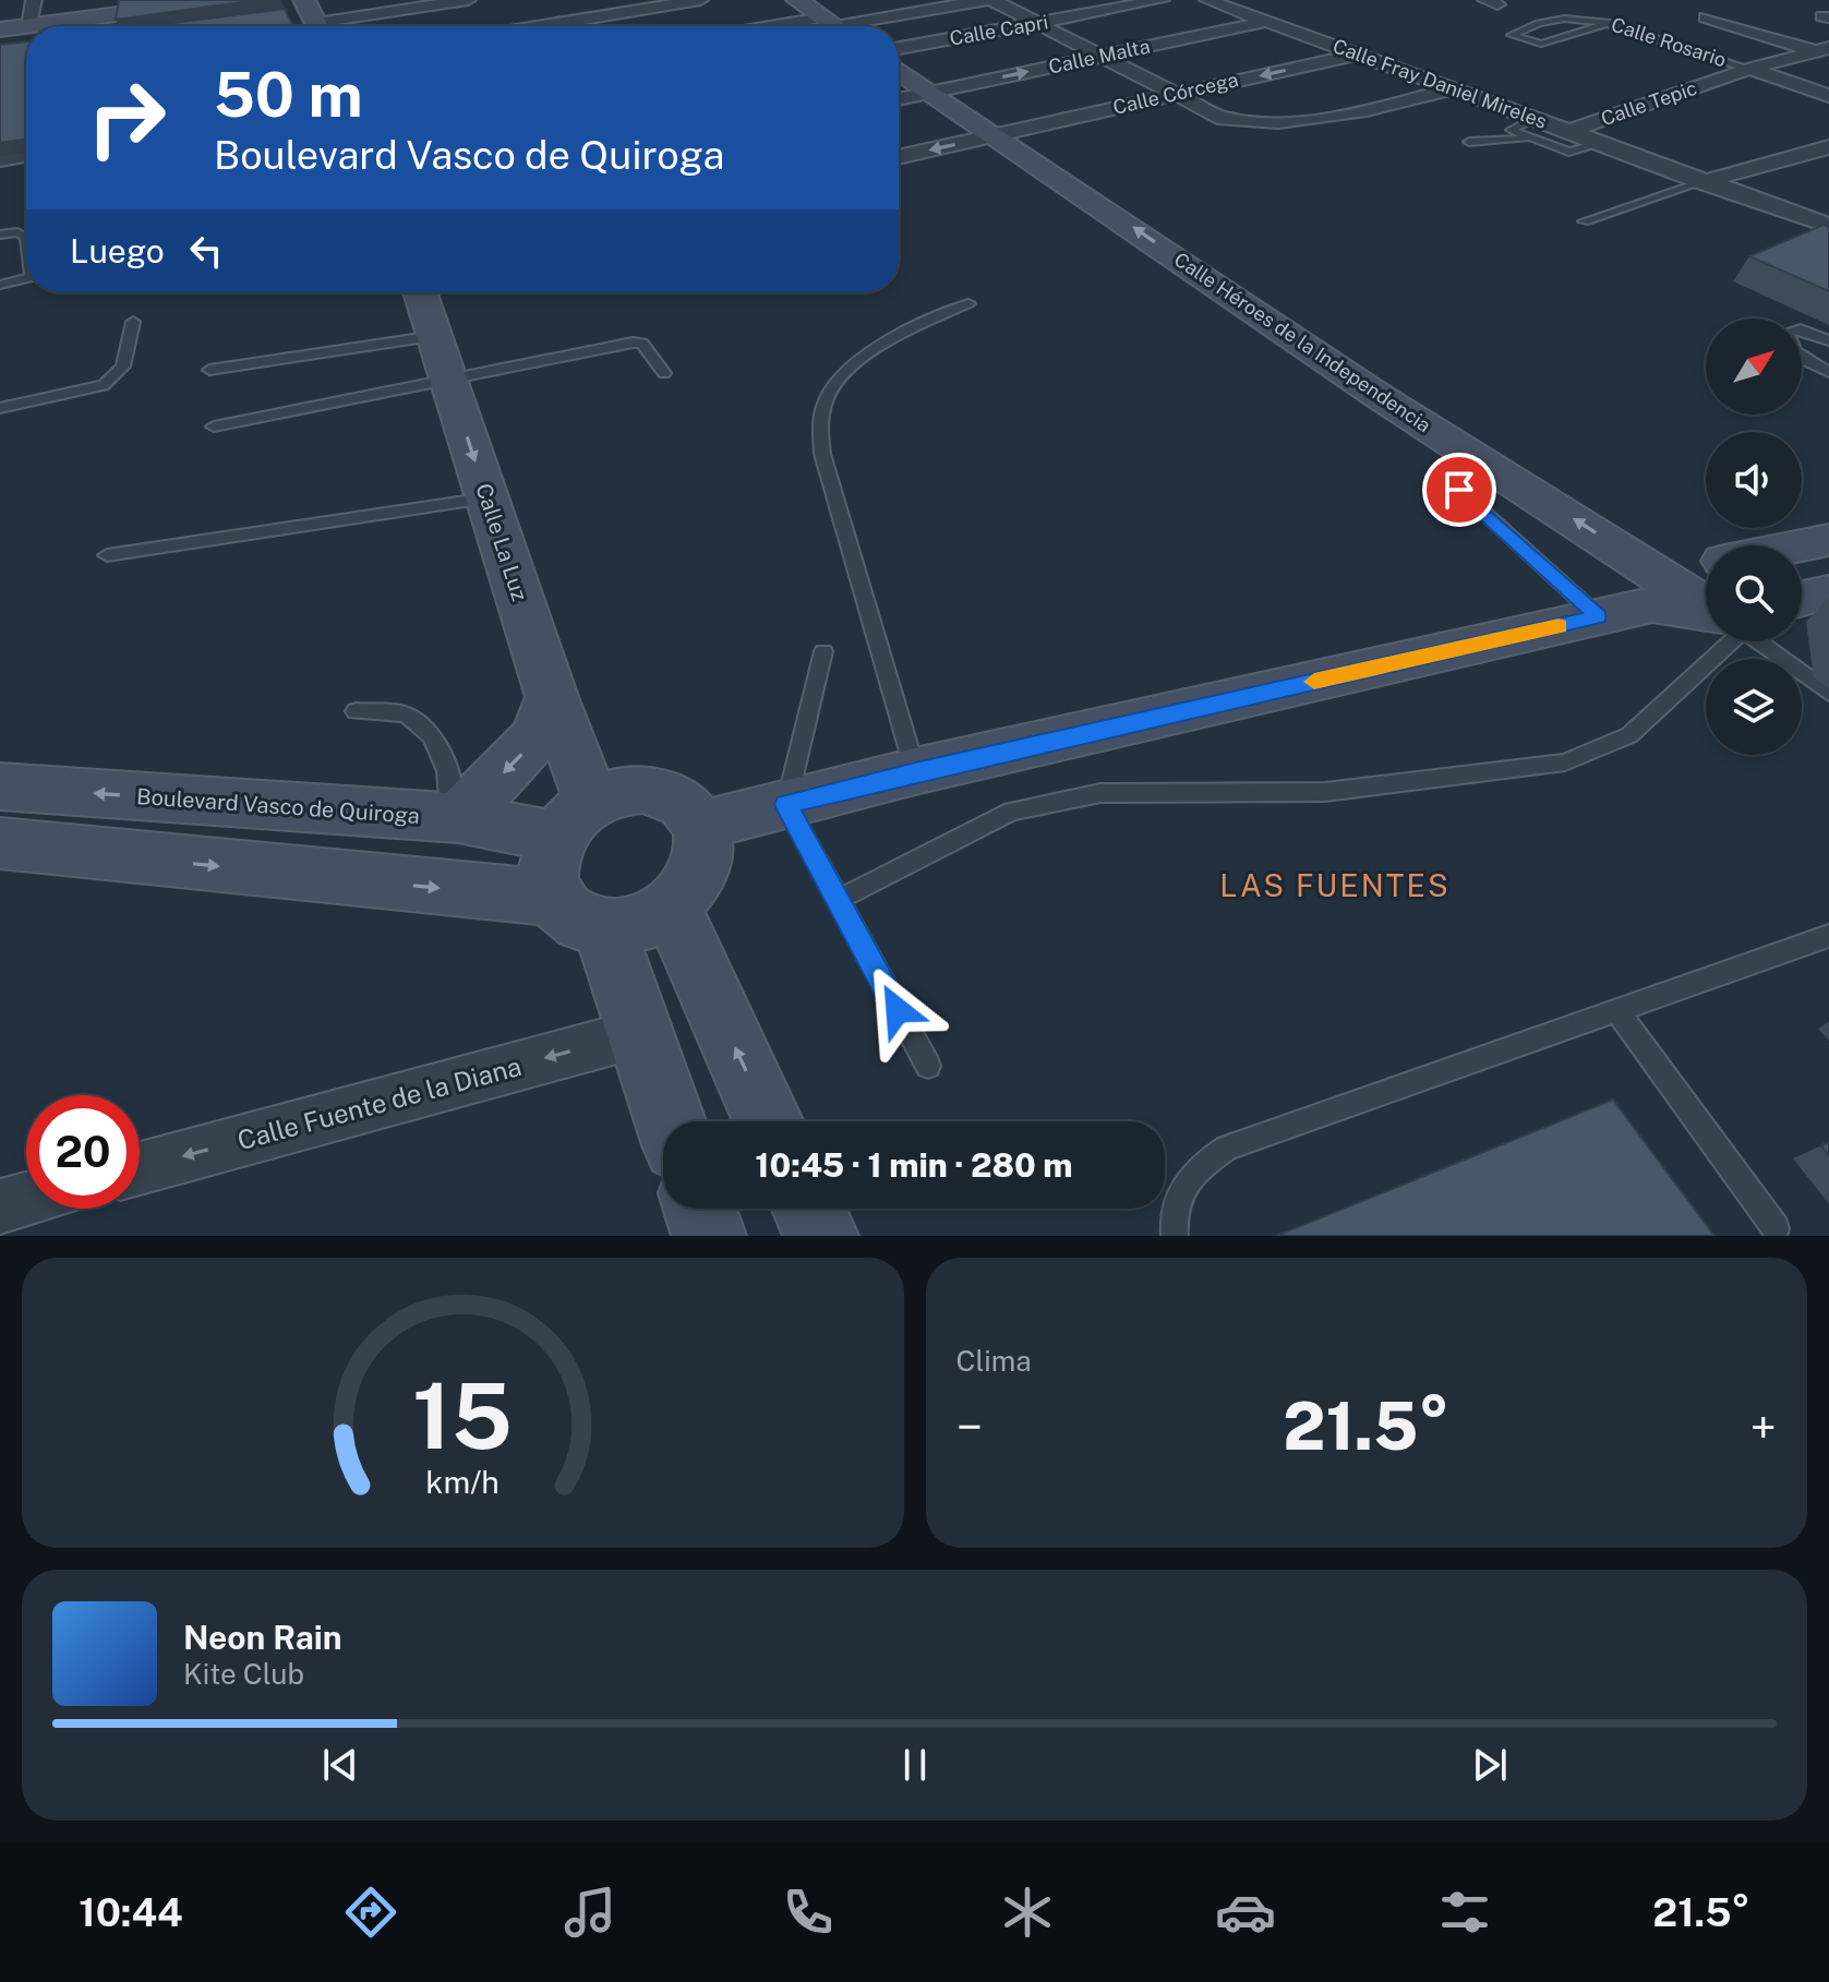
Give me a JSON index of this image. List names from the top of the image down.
{
  "streets": {
    "street": [
      "Calle Capri",
      "Calle Rosario",
      "Calle Malta",
      "Calle Fray Daniel Mireles",
      "Calle Córcega",
      "Calle Tepic",
      "Calle Héroes de la Independencia",
      "Calle La Luz",
      "Boulevard Vasco de Quiroga",
      "Calle Fuente de la Diana"
    ]
  },
  "crossings": [
    ["Calle Rosario", "Calle Tepic"],
    ["Calle Malta", "Calle Fray Daniel Mireles"],
    ["Calle Malta", "Calle Héroes de la Independencia"],
    ["Calle Fray Daniel Mireles", "Calle Córcega"],
    ["Calle Fray Daniel Mireles", "Calle Tepic"],
    ["Calle Córcega", "Calle Héroes de la Independencia"],
    ["Calle La Luz", "Boulevard Vasco de Quiroga"]
  ],
  "one_way": ["Calle Héroes de la Independencia"],
  "districts": ["LAS FUENTES"],
  "north": "top right",
  "page": {
    "turn": ["50 m", "Boulevard Vasco de Quiroga"],
    "then": "Luego",
    "limit": "20",
    "trip": "10:45 · 1 min · 280 m",
    "tile": "Clima",
    "heat": ["−", "21.5°", "+"],
    "song": ["Neon Rain", "Kite Club"],
    "tabs": ["10:44", "21.5°"],
    "gauge": ["15", "km/h"]
  }
}
